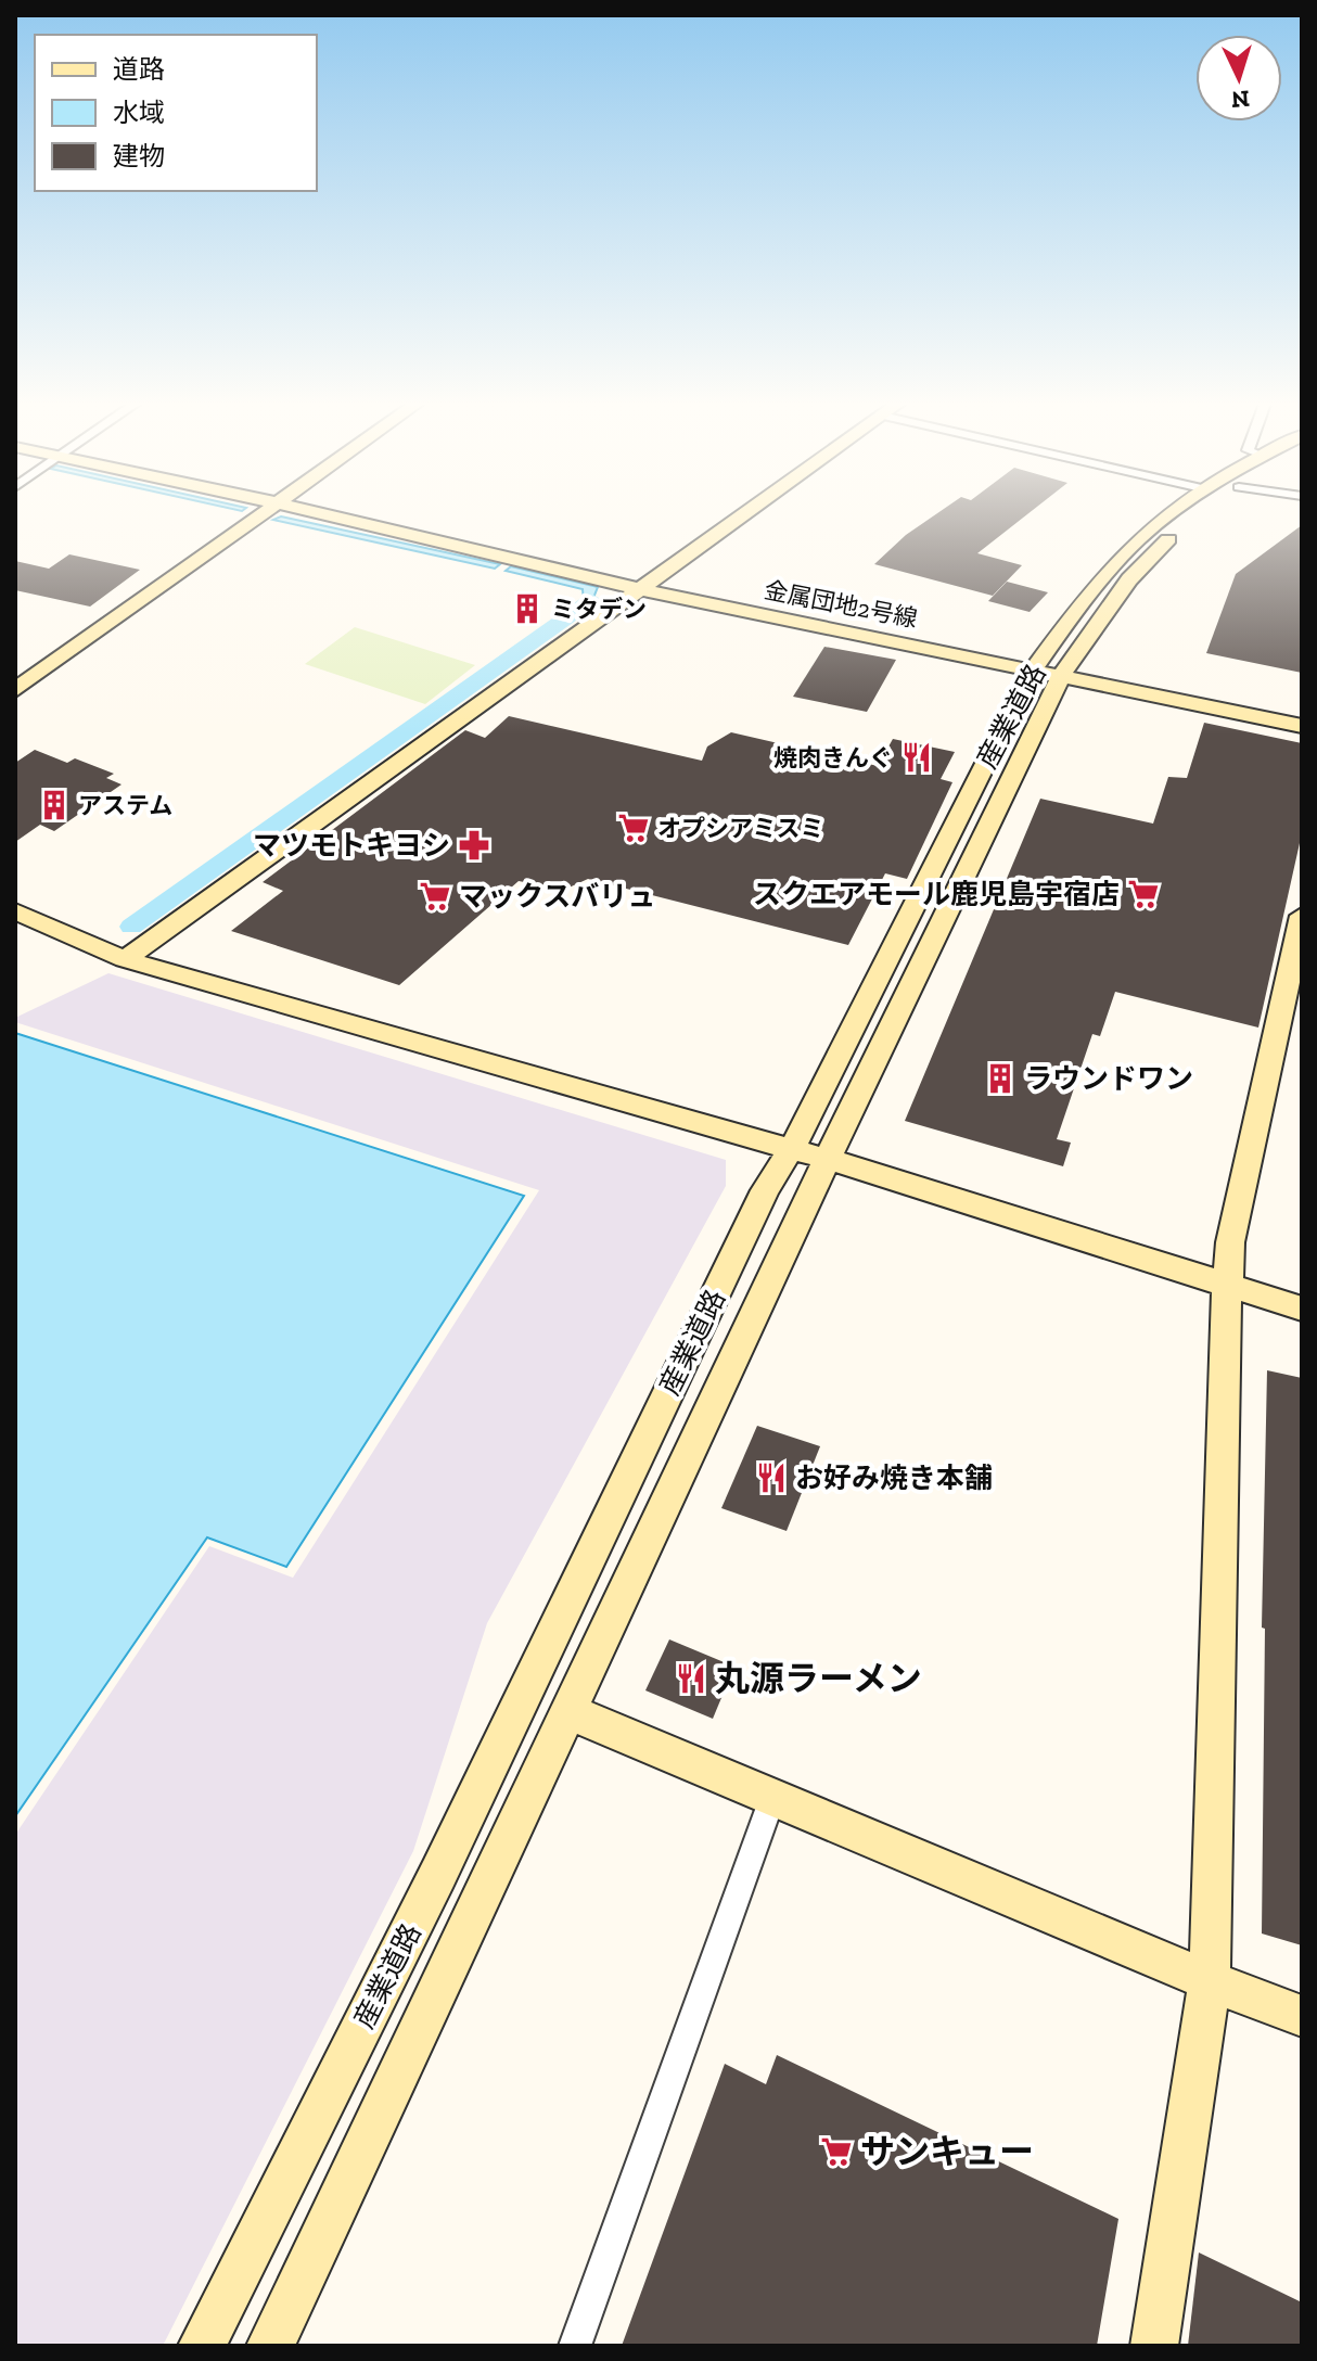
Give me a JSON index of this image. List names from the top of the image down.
{
  "streets": {
    "street": ["金属団地2号線", "産業道路"]
  },
  "crossings": [
    ["金属団地2号線", "産業道路"]
  ],
  "places": {
    "building": ["ミタデン", "アステム", "ラウンドワン"],
    "restaurant": ["焼肉きんぐ", "お好み焼き本舗", "丸源ラーメン"],
    "supermarket": [
      "オプシアミスミ",
      "スクエアモール鹿児島宇宿店",
      "マックスバリュ",
      "サンキュー"
    ],
    "pharmacy": ["マツモトキヨシ"]
  },
  "legend": ["道路", "水域", "建物"],
  "north": "bottom"
}
